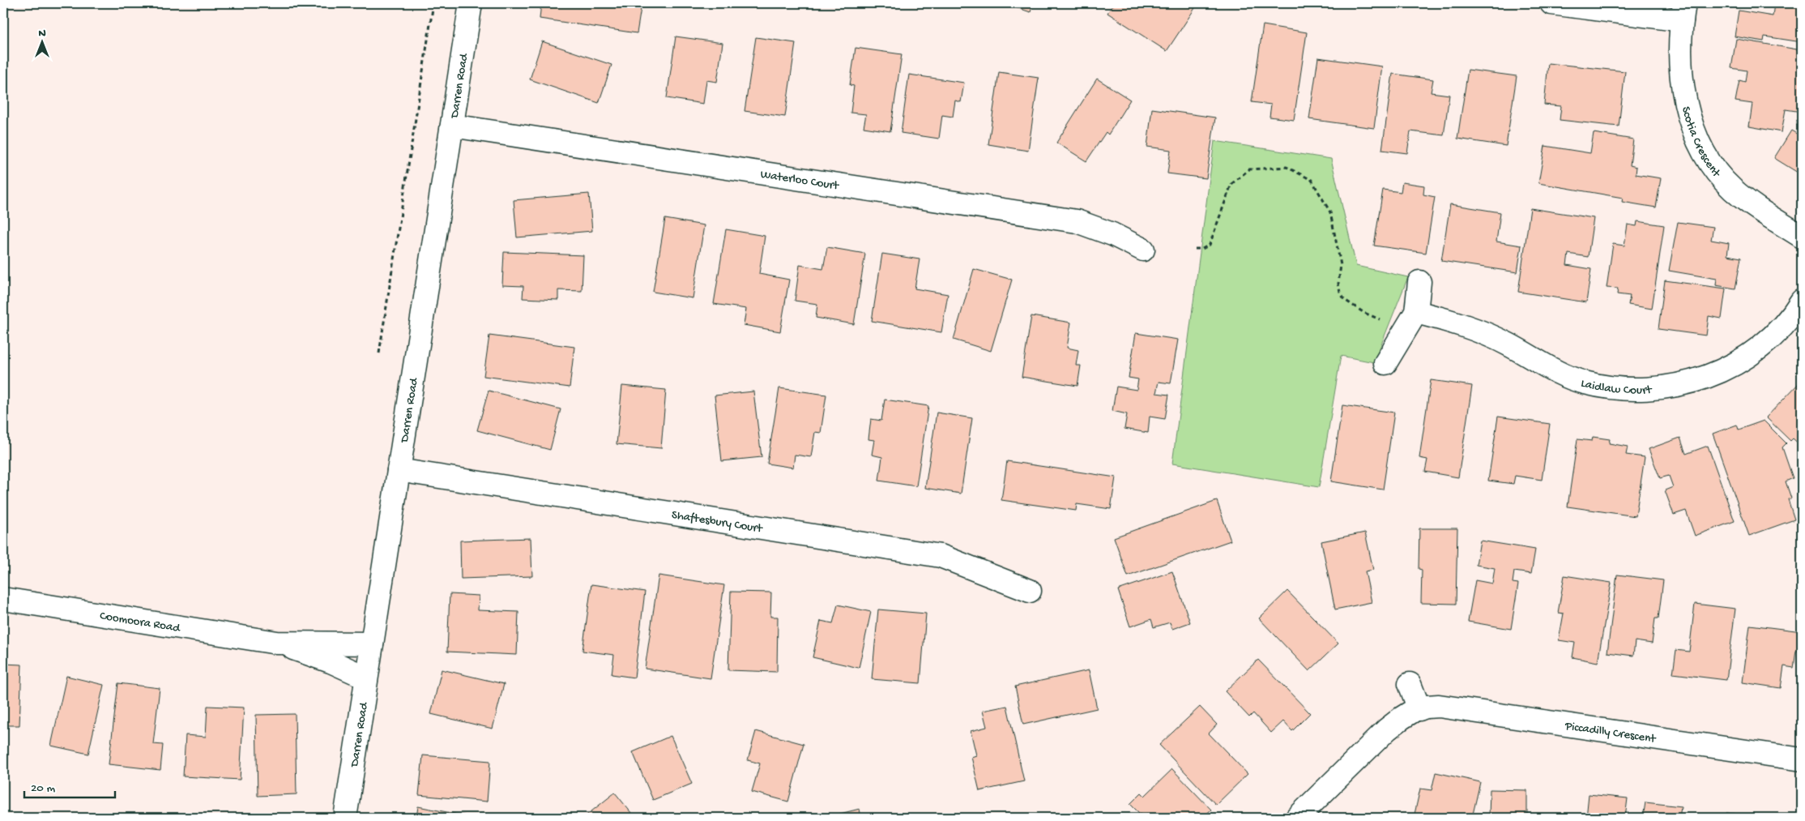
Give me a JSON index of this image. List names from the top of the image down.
{
  "streets": {
    "street": [
      "Darren Road",
      "Scotia Crescent",
      "Waterloo Court",
      "Laidlaw Court",
      "Shaftesbury Court",
      "Coomoora Road",
      "Piccadilly Crescent"
    ]
  },
  "crossings": [
    ["Darren Road", "Waterloo Court"],
    ["Darren Road", "Shaftesbury Court"],
    ["Darren Road", "Coomoora Road"]
  ],
  "scale_bar": "20 m",
  "north": "top"
}
